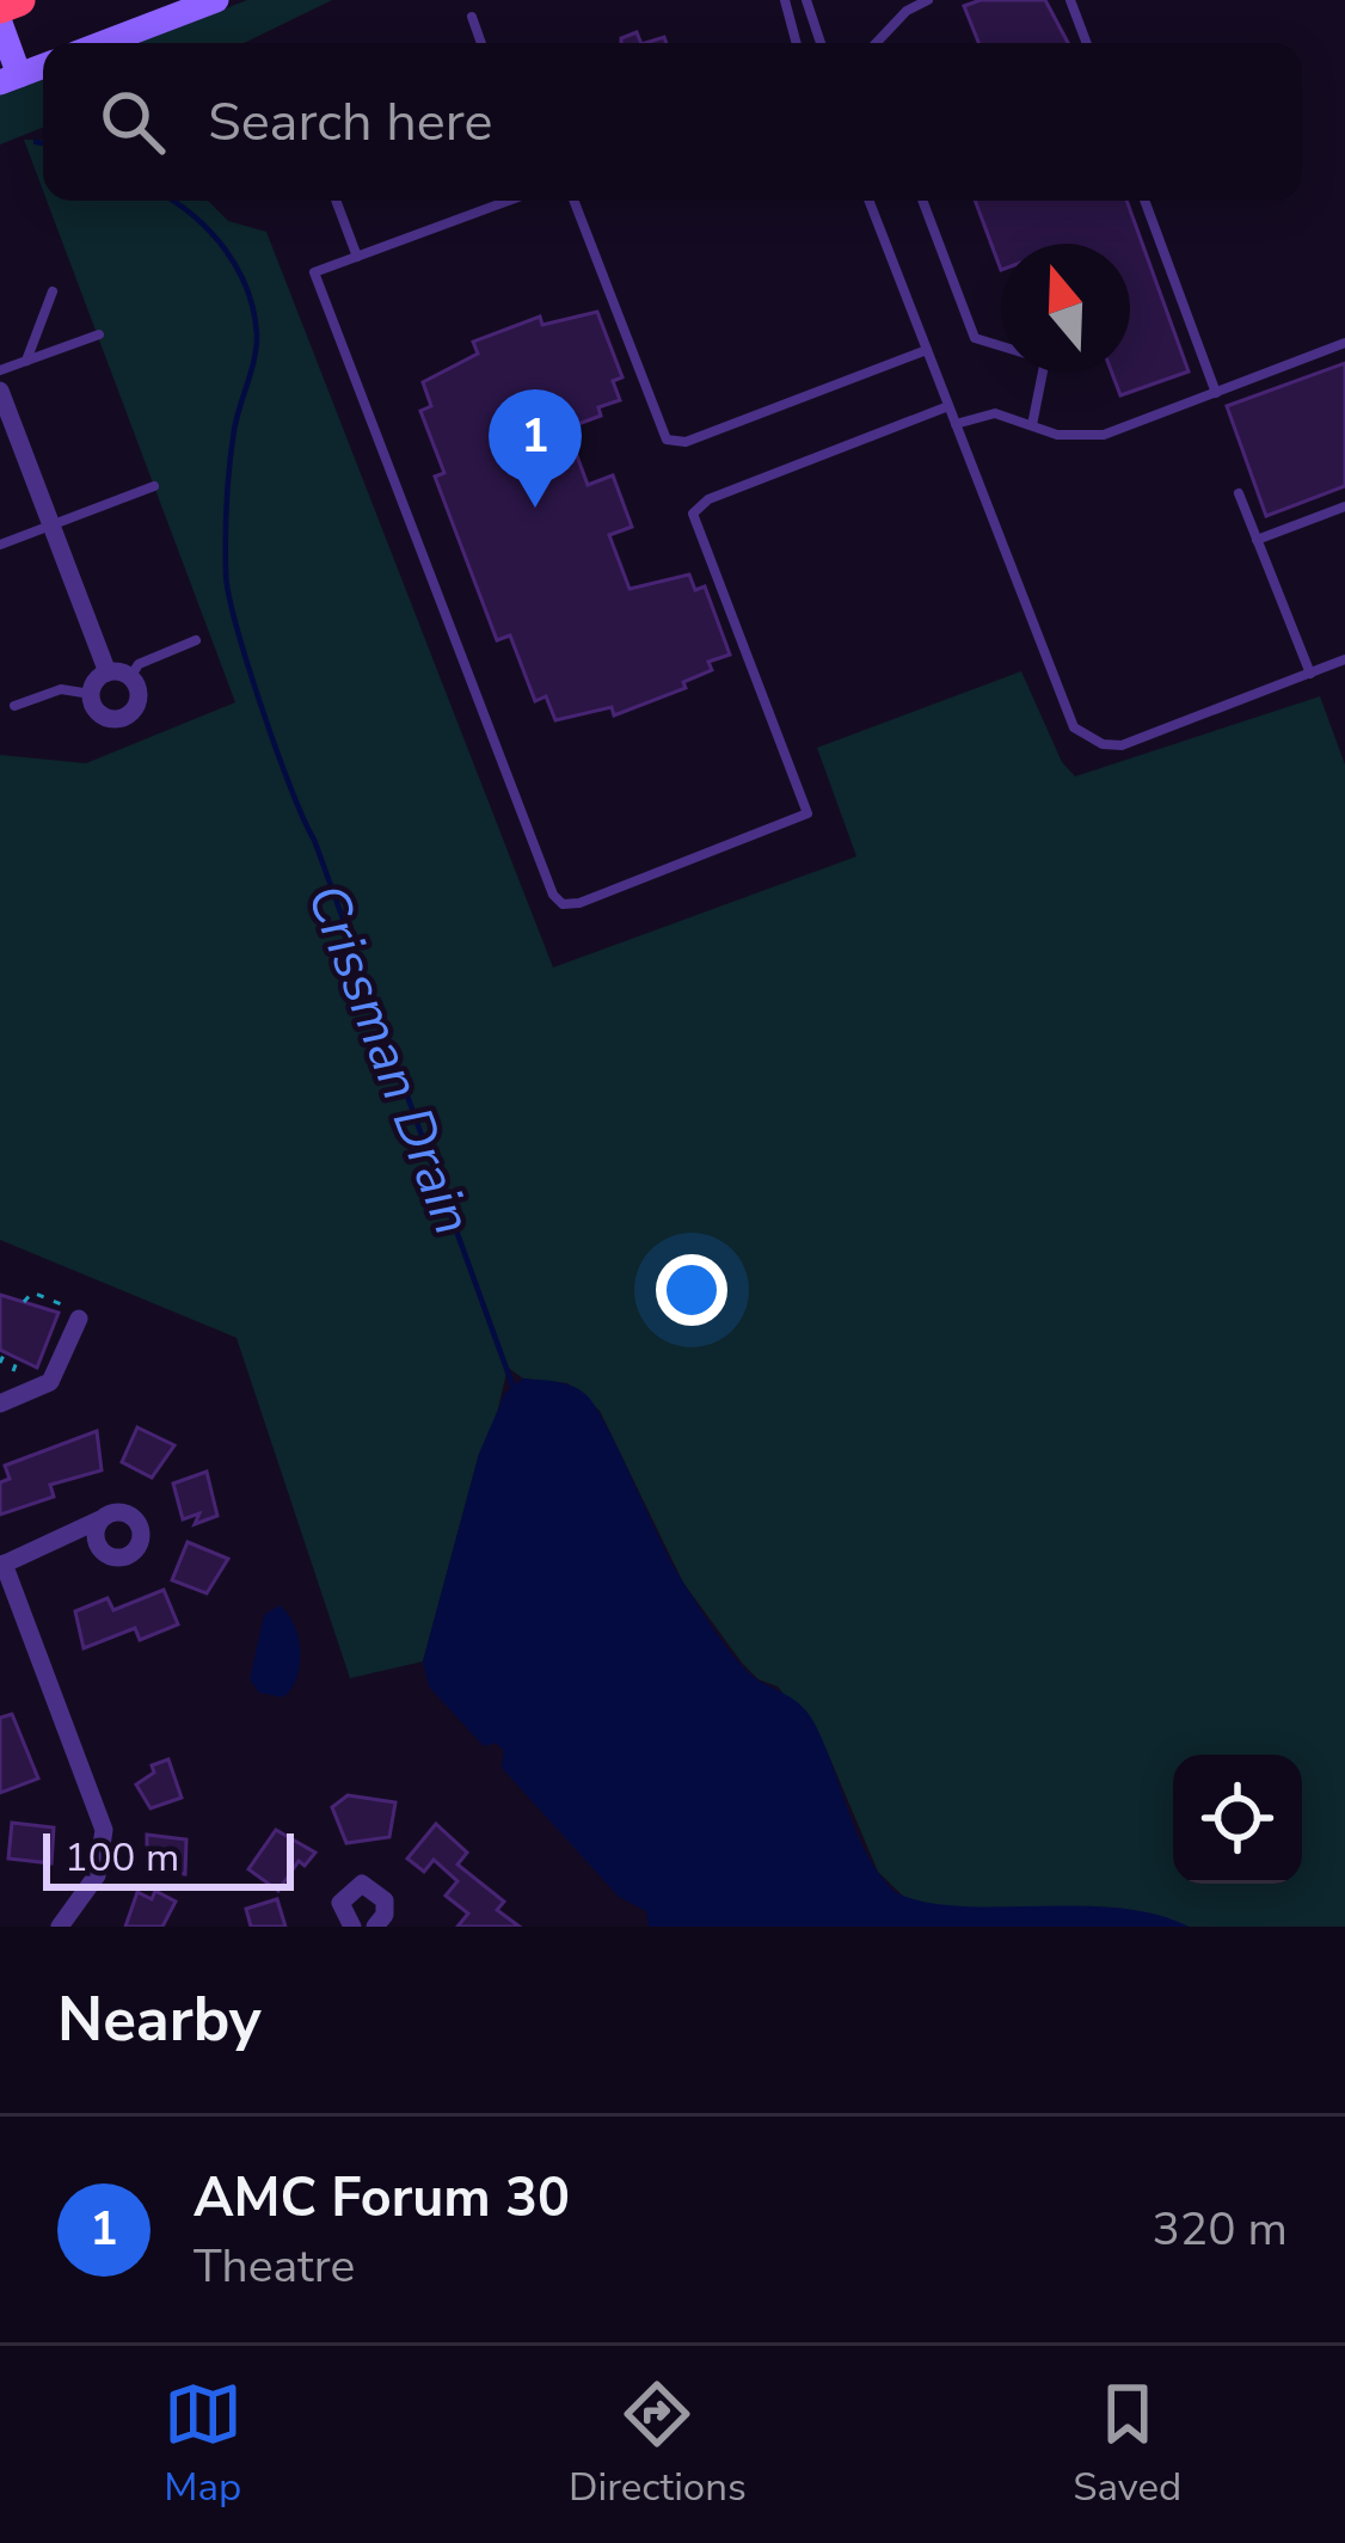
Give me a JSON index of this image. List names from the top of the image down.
{
  "water": ["Crissman Drain"],
  "scale_bar": "100 m",
  "north": "top",
  "page": {
    "search": "Search here",
    "pins": "1",
    "scale": "100 m",
    "heading": "Nearby",
    "list": [
      {
        "mark": "1",
        "name": "AMC Forum 30",
        "note": "Theatre",
        "value": "320 m"
      }
    ],
    "nav": ["Map", "Directions", "Saved"]
  }
}
